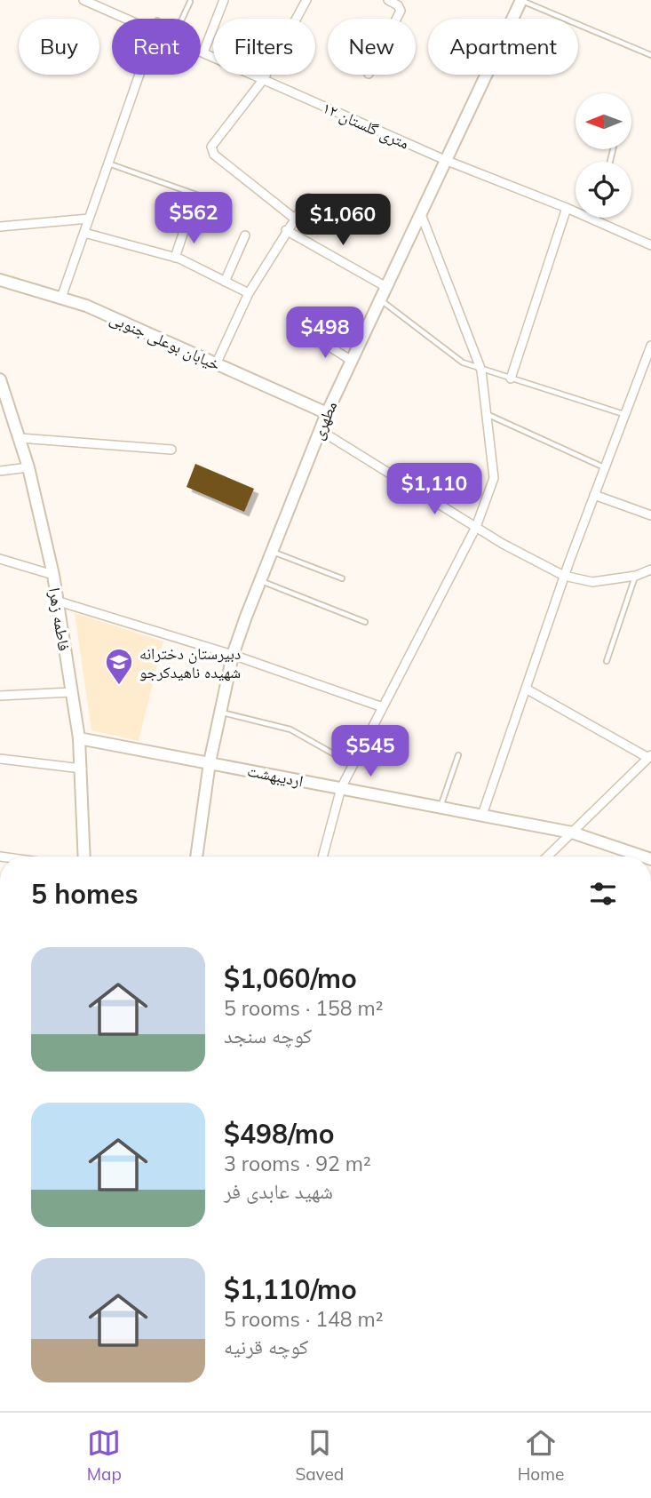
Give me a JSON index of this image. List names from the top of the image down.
{
  "streets": {
    "street": [
      "۱۲ متری گلستان",
      "خیابان بوعلی جنوبی",
      "مطهری",
      "فاطمه زهرا",
      "اردیبهشت"
    ]
  },
  "crossings": [
    ["۱۲ متری گلستان", "مطهری"],
    ["خیابان بوعلی جنوبی", "مطهری"],
    ["مطهری", "اردیبهشت"],
    ["فاطمه زهرا", "اردیبهشت"]
  ],
  "places": {
    "school or university": ["دبیرستان دخترانه شهیده ناهیدکرجو"]
  },
  "north": "left",
  "page": {
    "chip": [
      "Buy",
      "Rent",
      "Filters",
      "New",
      "Apartment"
    ],
    "price": [
      "$562",
      "$1,060",
      "$498",
      "$1,110",
      "$545"
    ],
    "heading": "5 homes",
    "list": [
      {
        "name": "$1,060/mo",
        "note": "5 rooms · 158 m² · کوچه سنجد"
      },
      {
        "name": "$498/mo",
        "note": "3 rooms · 92 m² · شهید عابدی فر"
      },
      {
        "name": "$1,110/mo",
        "note": "5 rooms · 148 m² · کوچه قرنیه"
      }
    ],
    "tabs": ["Map", "Saved", "Home"]
  }
}
